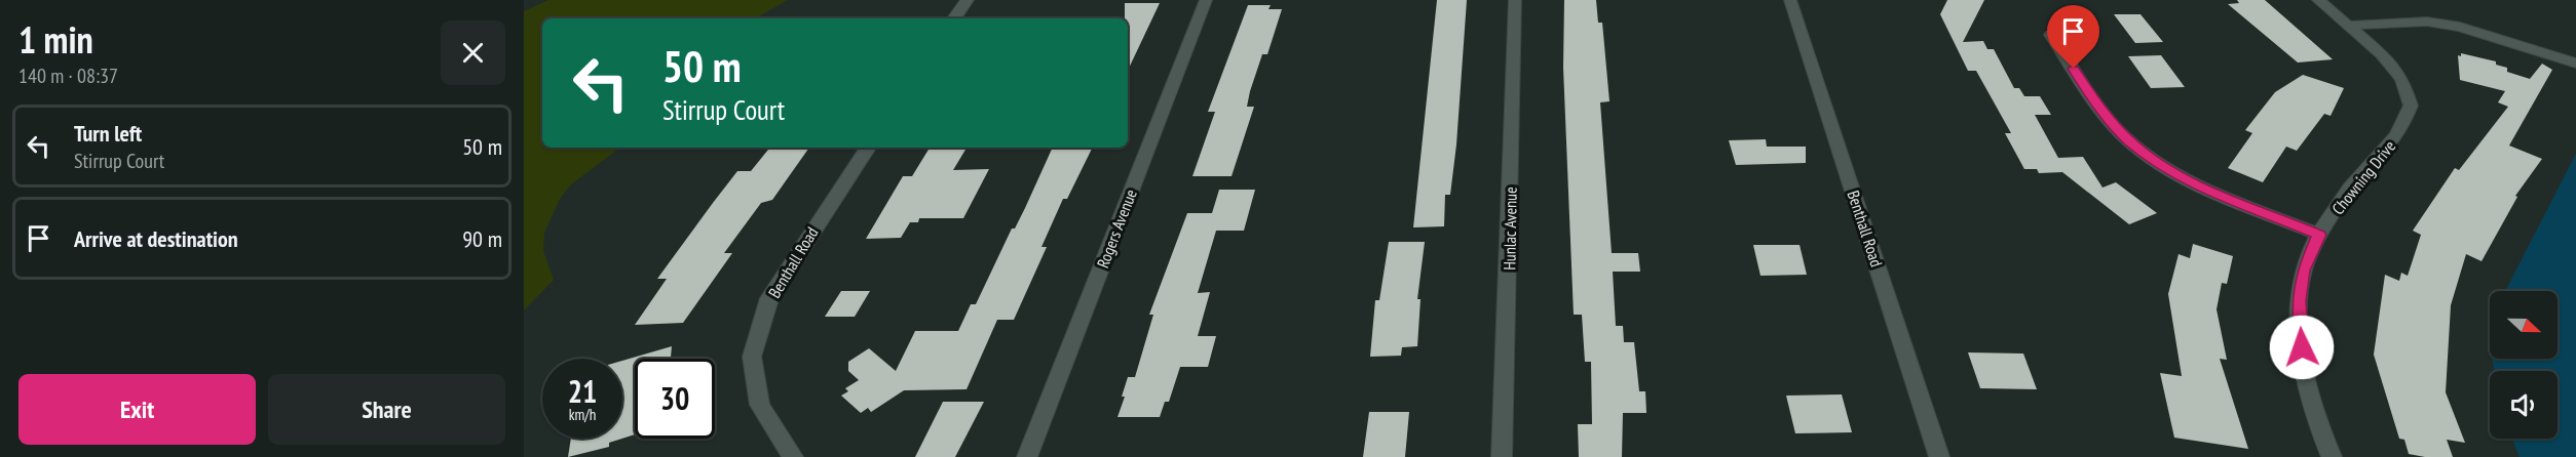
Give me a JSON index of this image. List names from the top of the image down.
{
  "streets": {
    "street": [
      "Chowning Drive",
      "Rogers Avenue",
      "Hunlac Avenue",
      "Benthall Road"
    ]
  },
  "north": "right",
  "page": {
    "heading": ["1 min", "140 m · 08:37"],
    "turn": ["50 m", "Stirrup Court"],
    "list": [
      {
        "name": "Turn left",
        "note": "Stirrup Court",
        "value": "50 m"
      },
      {
        "name": "Arrive at destination",
        "value": "90 m"
      }
    ],
    "speed": "21 km/h",
    "limit": "30",
    "buttons": ["Exit", "Share"]
  }
}
